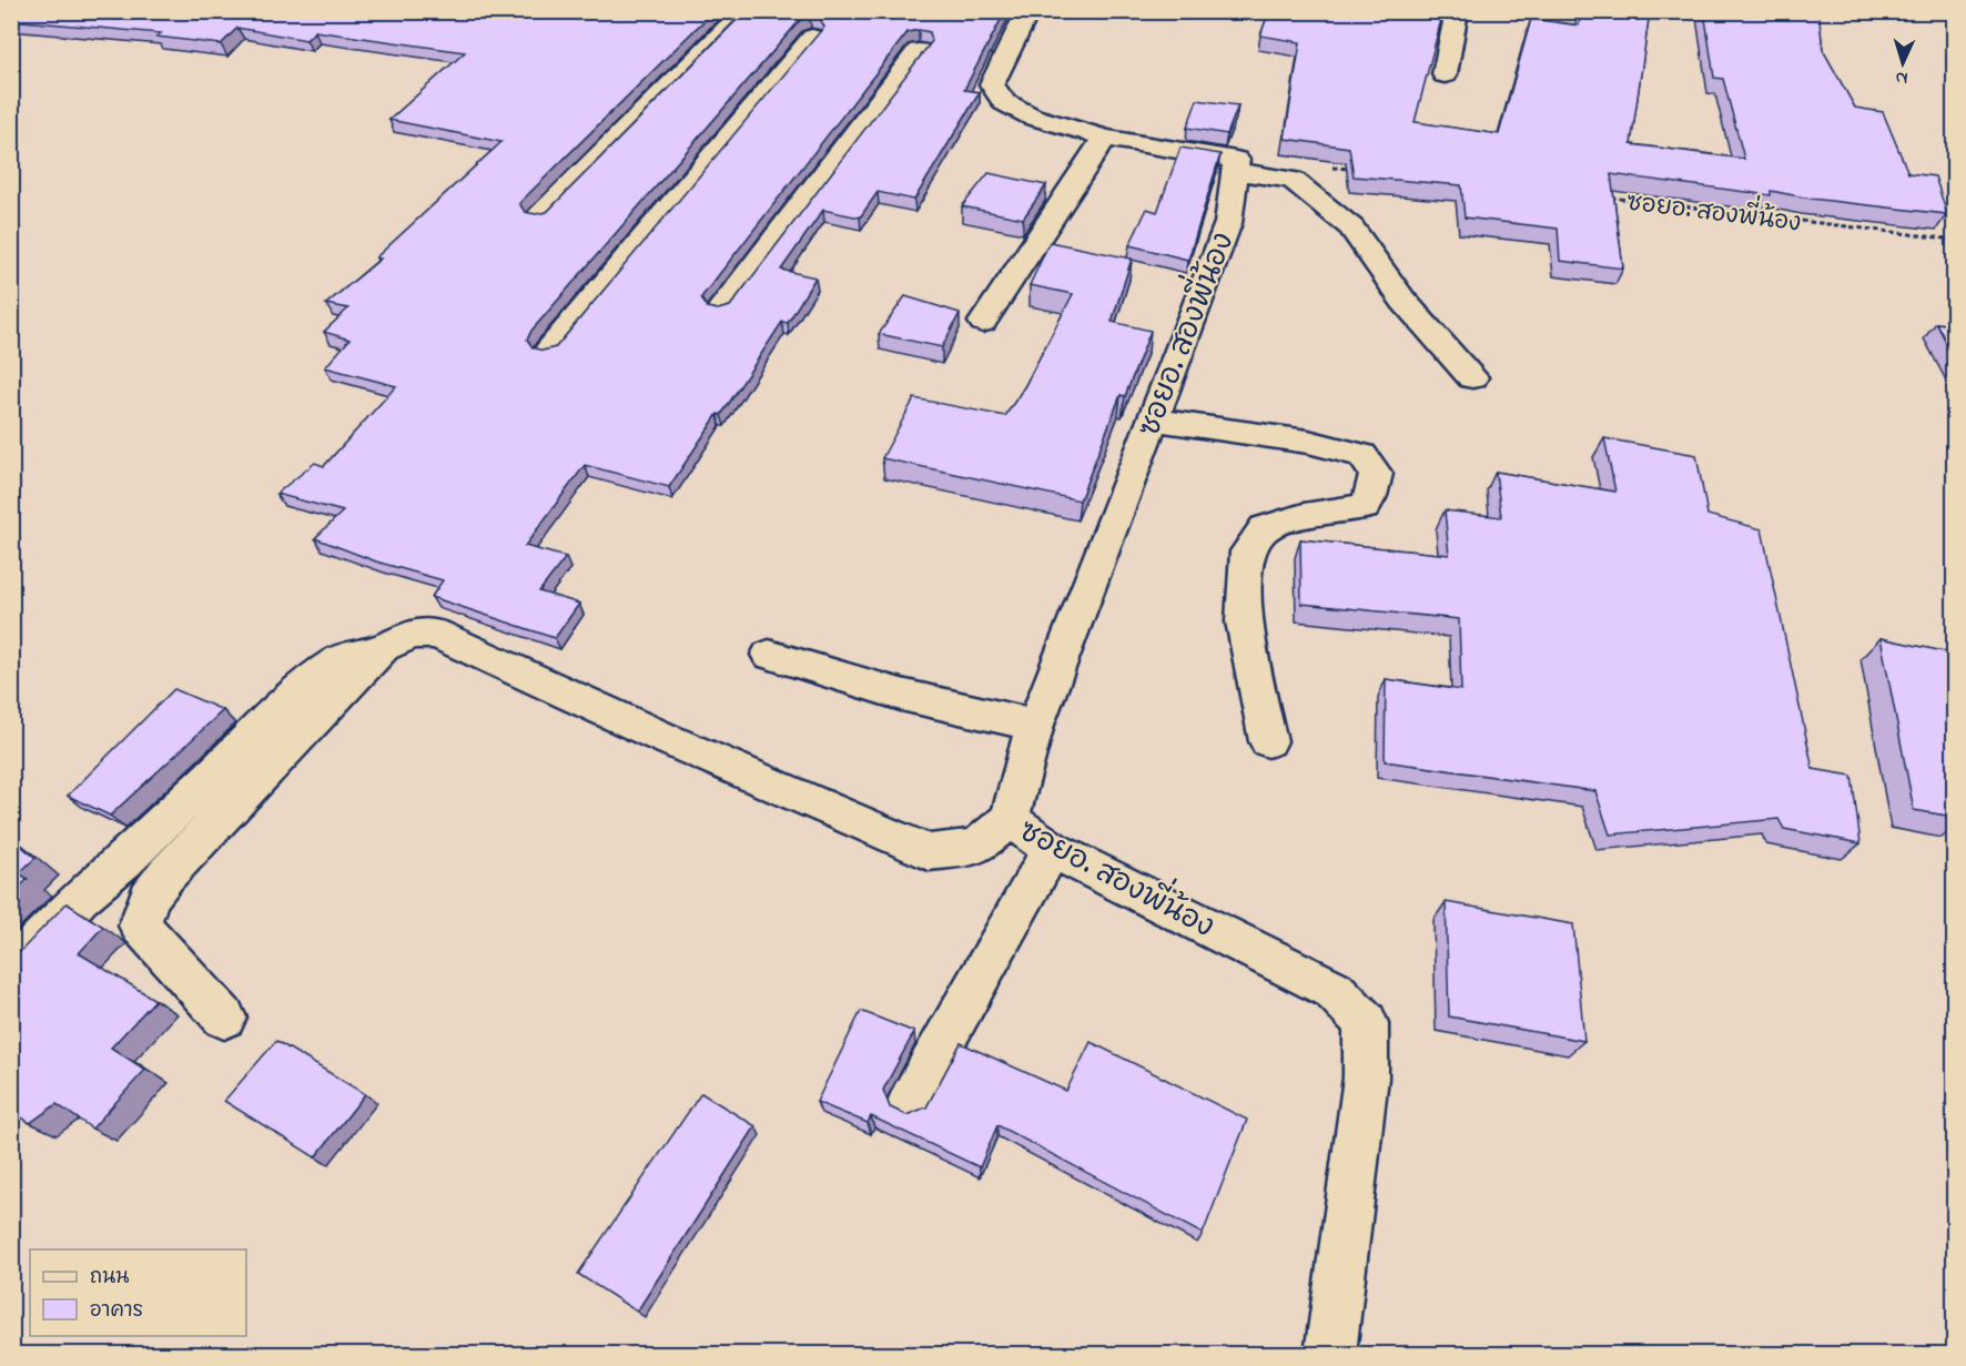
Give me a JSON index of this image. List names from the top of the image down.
{
  "streets": {
    "street": ["ซอยอ. สองพี่น้อง"]
  },
  "legend": ["ถนน", "อาคาร"],
  "north": "bottom"
}
